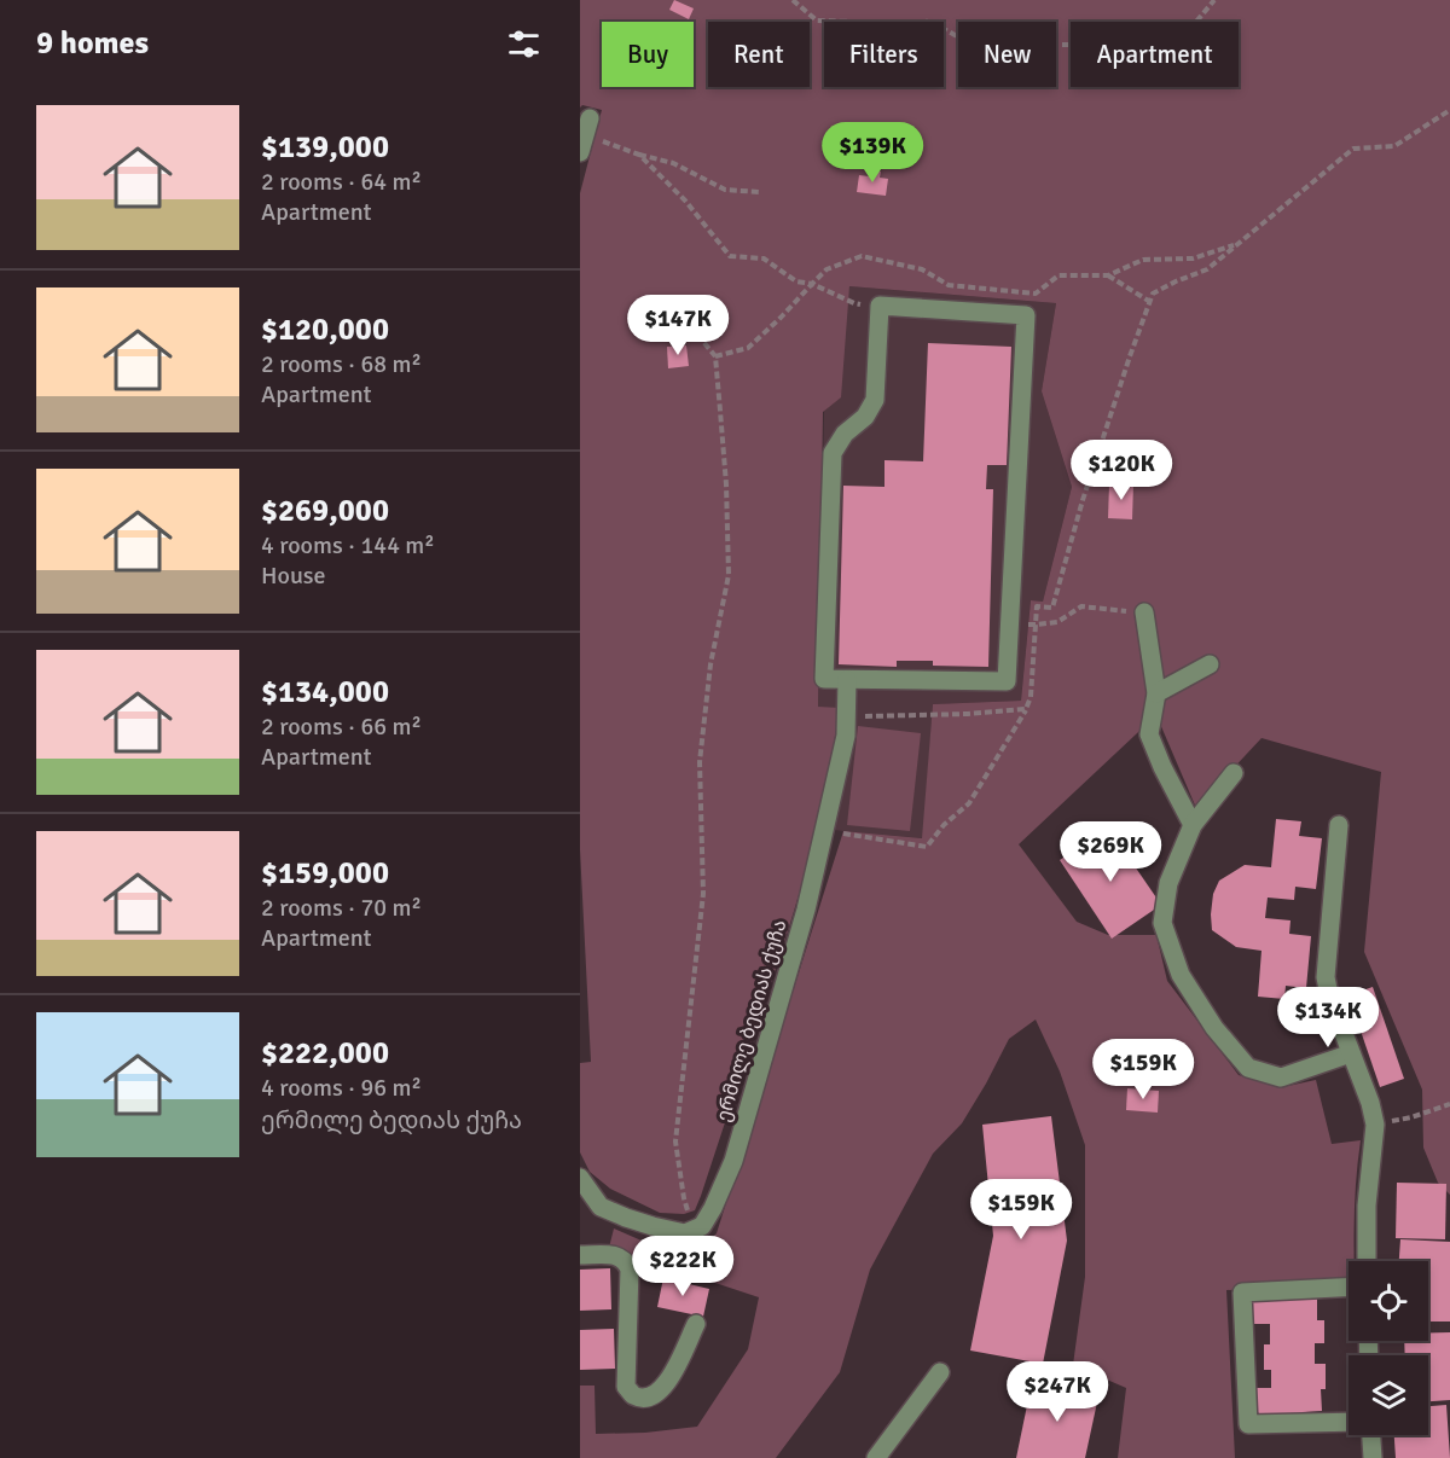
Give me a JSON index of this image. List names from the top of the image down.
{
  "streets": {
    "street": ["ერმილე ბედიას ქუჩა"]
  },
  "page": {
    "heading": "9 homes",
    "chip": [
      "Buy",
      "Rent",
      "Filters",
      "New",
      "Apartment"
    ],
    "list": [
      {
        "name": "$139,000",
        "note": "2 rooms · 64 m² · Apartment"
      },
      {
        "name": "$120,000",
        "note": "2 rooms · 68 m² · Apartment"
      },
      {
        "name": "$269,000",
        "note": "4 rooms · 144 m² · House"
      },
      {
        "name": "$134,000",
        "note": "2 rooms · 66 m² · Apartment"
      },
      {
        "name": "$159,000",
        "note": "2 rooms · 70 m² · Apartment"
      },
      {
        "name": "$222,000",
        "note": "4 rooms · 96 m² · ერმილე ბედიას ქუჩა"
      }
    ],
    "price": [
      "$139K",
      "$147K",
      "$120K",
      "$269K",
      "$134K",
      "$159K",
      "$159K",
      "$222K",
      "$247K"
    ]
  }
}
